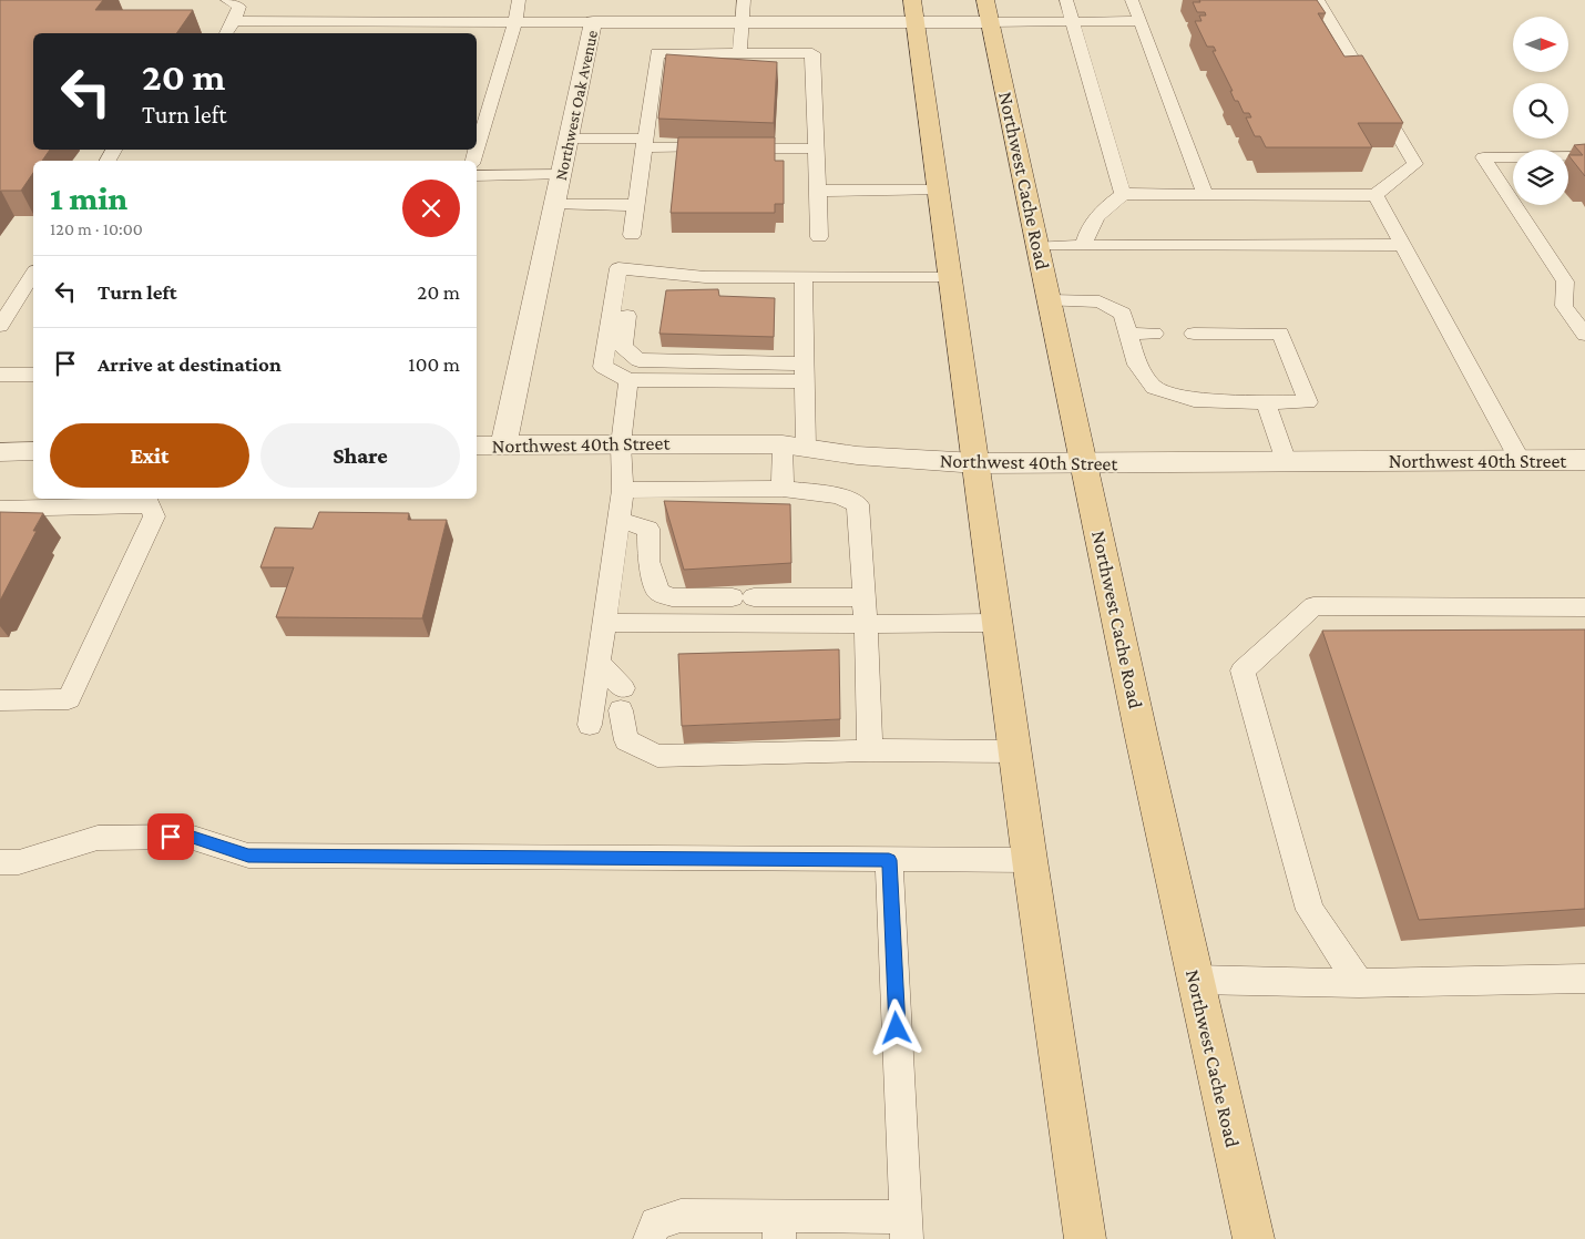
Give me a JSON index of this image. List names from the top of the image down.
{
  "streets": {
    "main road": ["Northwest Cache Road"],
    "street": ["Northwest Oak Avenue", "Northwest 40th Street"]
  },
  "crossings": [
    ["Northwest Oak Avenue", "Northwest Cache Road"],
    ["Northwest Oak Avenue", "Northwest 40th Street"],
    ["Northwest Cache Road", "Northwest 40th Street"]
  ],
  "north": "right",
  "page": {
    "turn": ["20 m", "Turn left"],
    "heading": ["1 min", "120 m · 10:00"],
    "list": [
      {
        "name": "Turn left",
        "value": "20 m"
      },
      {
        "name": "Arrive at destination",
        "value": "100 m"
      }
    ],
    "buttons": ["Exit", "Share"]
  }
}
